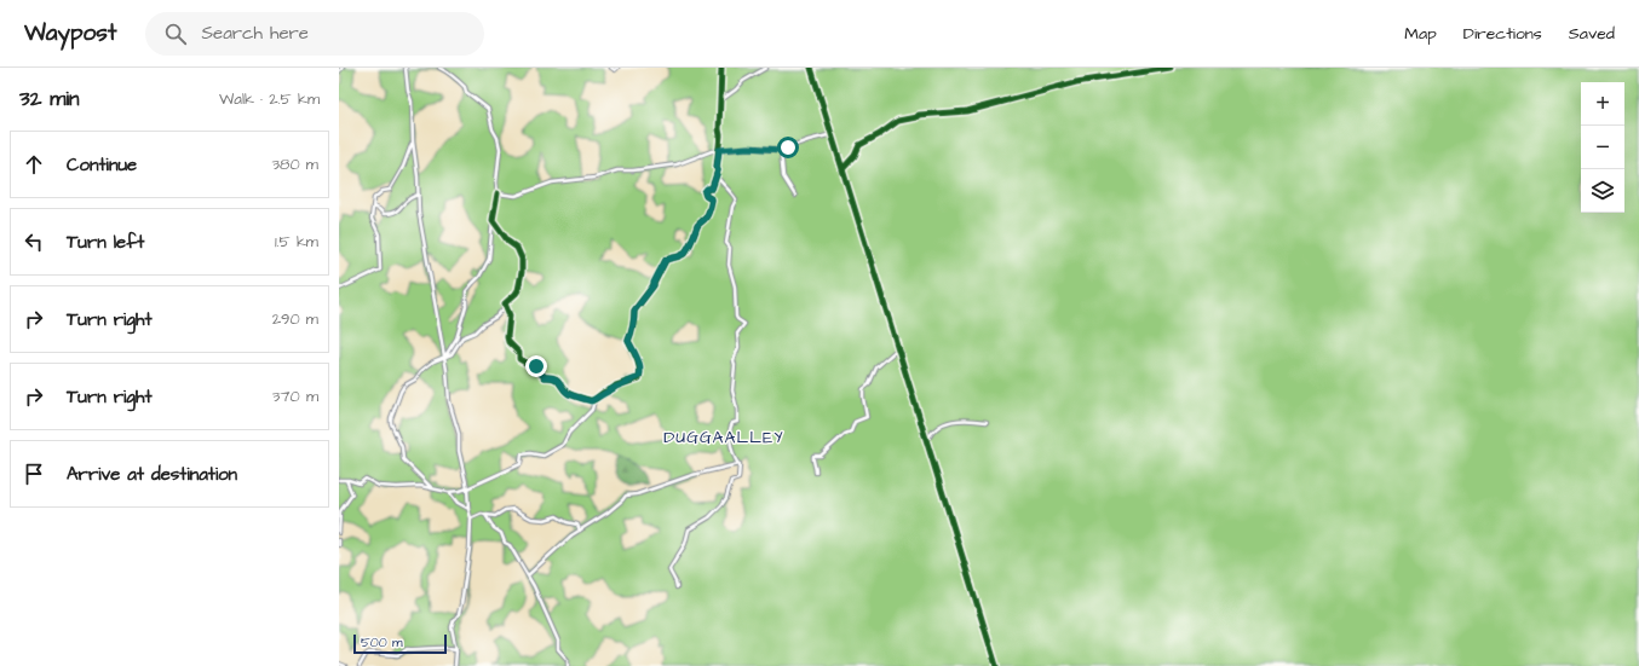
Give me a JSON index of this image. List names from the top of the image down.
{
  "districts": ["DUGGAALLEY"],
  "scale_bar": "500 m",
  "page": {
    "header": "Waypost",
    "search": "Search here",
    "nav": ["Map", "Directions", "Saved"],
    "heading": ["32 min", "Walk · 2.5 km"],
    "map_buttons": ["+", "−"],
    "list": [
      ["Continue", "380 m"],
      ["Turn left", "1.5 km"],
      ["Turn right", "290 m"],
      ["Turn right", "370 m"],
      "Arrive at destination"
    ],
    "scale": "500 m"
  }
}
